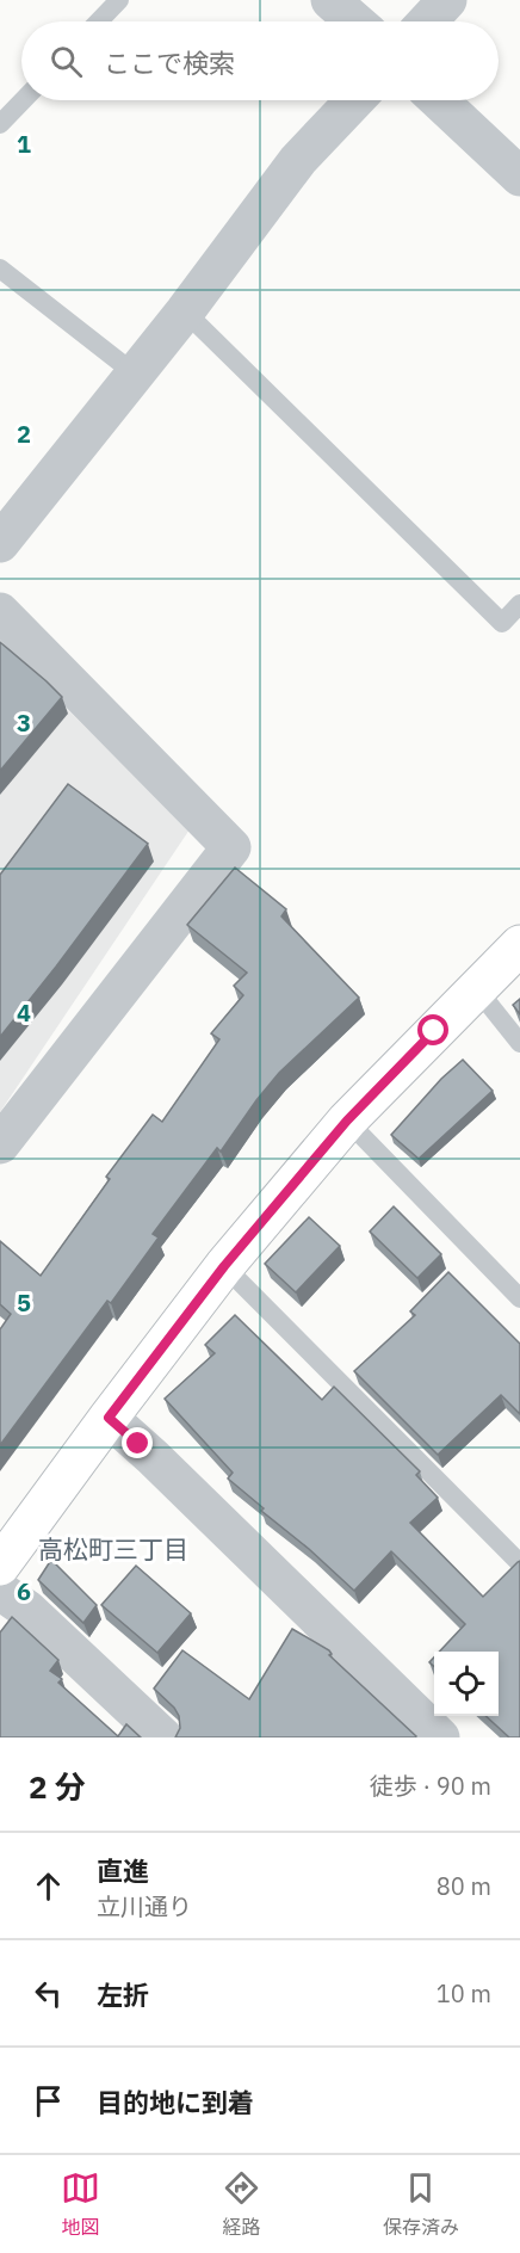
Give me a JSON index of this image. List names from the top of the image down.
{
  "districts": ["高松町三丁目"],
  "page": {
    "search": "ここで検索",
    "heading": ["2 分", "徒歩 · 90 m"],
    "list": [
      ["直進", "立川通り", "80 m"],
      ["左折", "10 m"],
      "目的地に到着"
    ],
    "nav": ["地図", "経路", "保存済み"]
  },
  "grid": {
    "rows": [
      "1",
      "2",
      "3",
      "4",
      "5",
      "6"
    ]
  }
}
